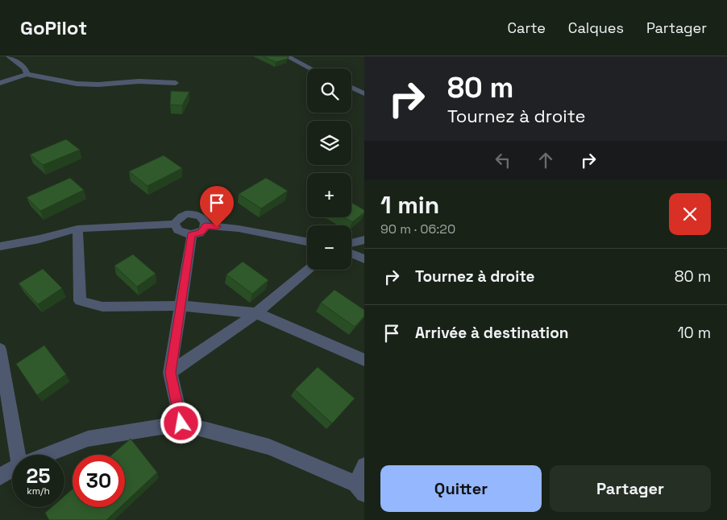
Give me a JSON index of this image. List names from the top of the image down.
{
  "page": {
    "header": "GoPilot",
    "nav": ["Carte", "Calques", "Partager"],
    "turn": ["80 m", "Tournez à droite"],
    "map_buttons": ["+", "−"],
    "heading": ["1 min", "90 m · 06:20"],
    "list": [
      {
        "name": "Tournez à droite",
        "value": "80 m"
      },
      {
        "name": "Arrivée à destination",
        "value": "10 m"
      }
    ],
    "speed": "25 km/h",
    "limit": "30",
    "buttons": ["Quitter", "Partager"]
  }
}
